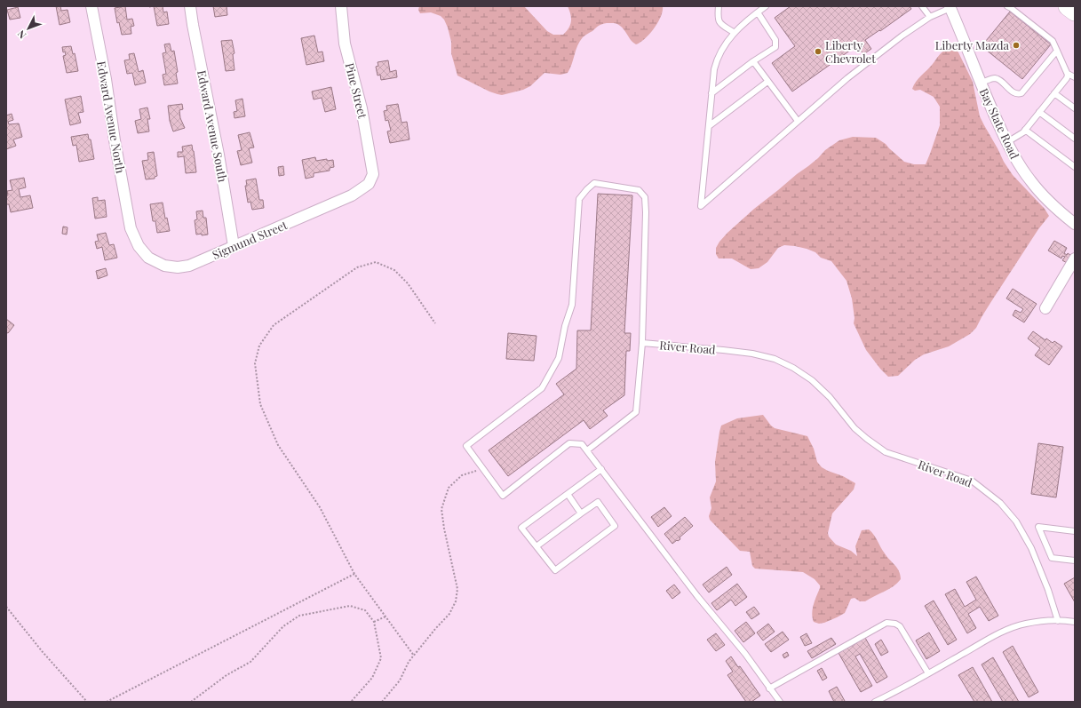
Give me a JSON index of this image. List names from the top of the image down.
{
  "streets": {
    "street": [
      "Pine Street",
      "Edward Avenue North",
      "Bay State Road",
      "Edward Avenue South",
      "Sigmund Street"
    ],
    "lane": ["River Road"]
  },
  "crossings": [
    ["Pine Street", "Sigmund Street"],
    ["Edward Avenue North", "Sigmund Street"],
    ["Edward Avenue South", "Sigmund Street"]
  ],
  "places": ["Liberty Mazda", "Liberty Chevrolet"],
  "north": "bottom left"
}
